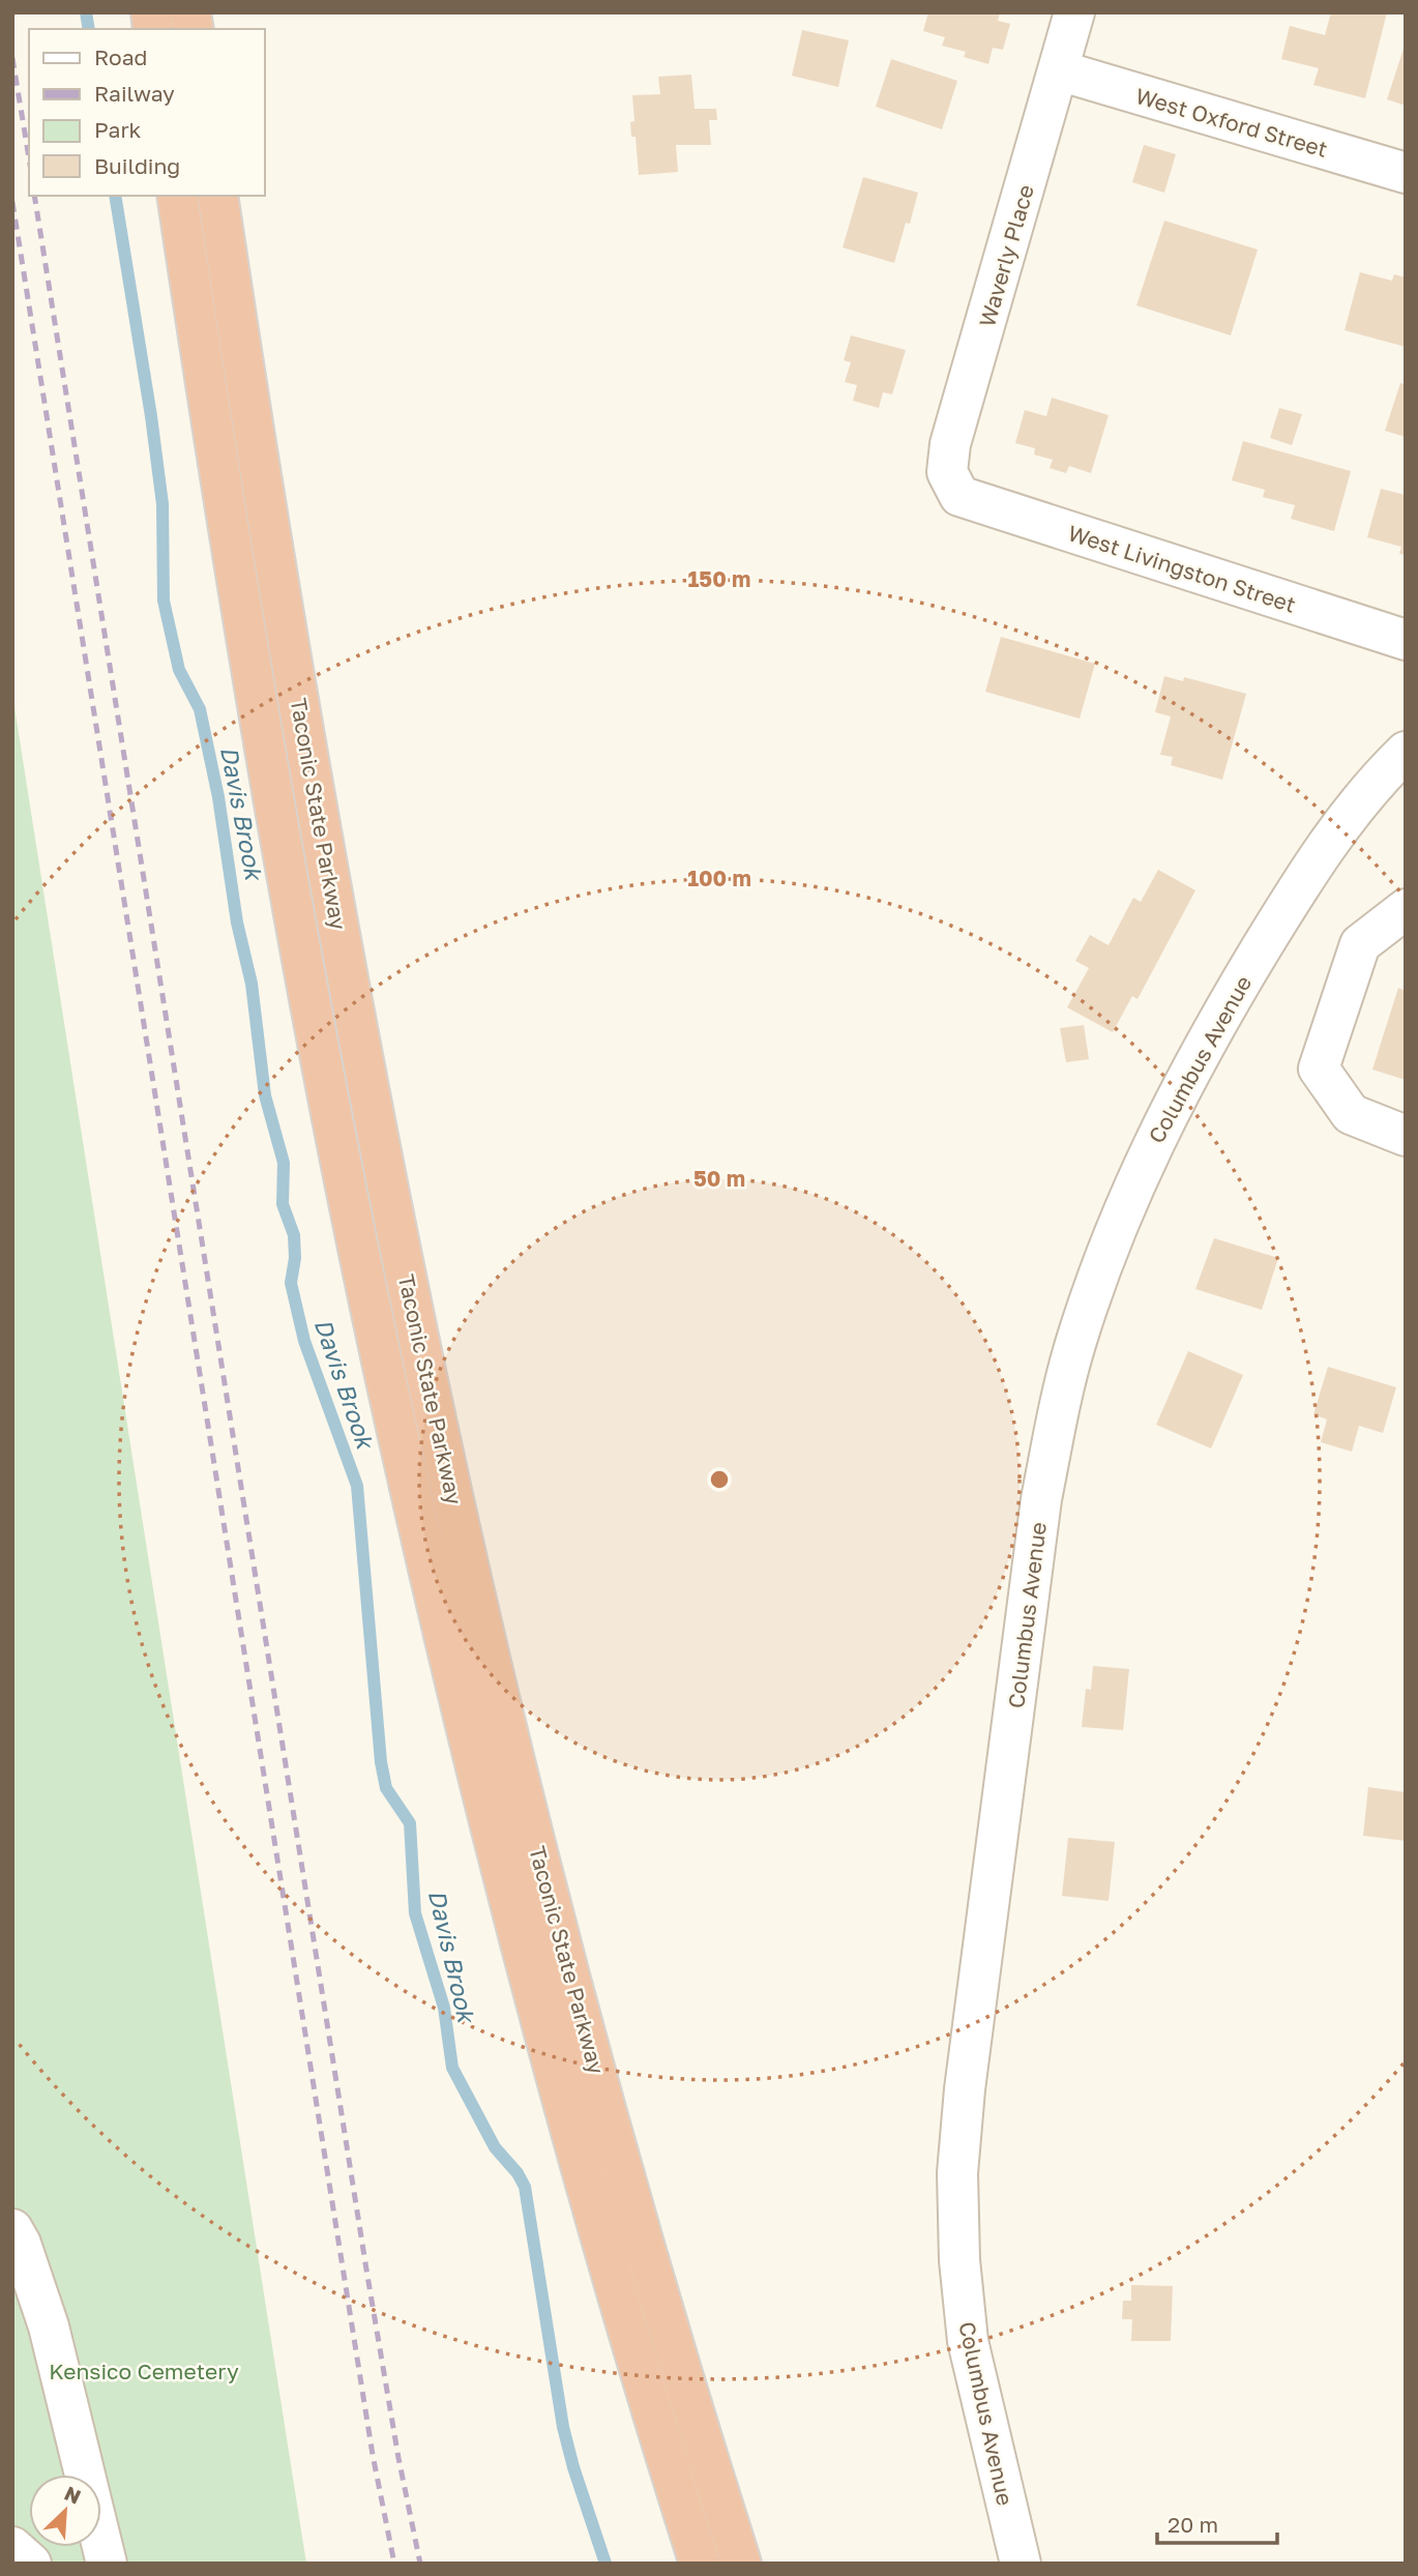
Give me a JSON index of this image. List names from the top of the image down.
{
  "streets": {
    "highway": ["Taconic State Parkway"],
    "street": [
      "West Oxford Street",
      "Waverly Place",
      "West Livingston Street",
      "Columbus Avenue"
    ]
  },
  "crossings": [
    ["West Oxford Street", "Waverly Place"],
    ["Waverly Place", "West Livingston Street"]
  ],
  "water": ["Davis Brook"],
  "parks": ["Kensico Cemetery"],
  "legend": [
    "Road",
    "Railway",
    "Park",
    "Building"
  ],
  "scale_bar": "20 m",
  "north": "top right",
  "rings": ["150 m", "100 m", "50 m"]
}
